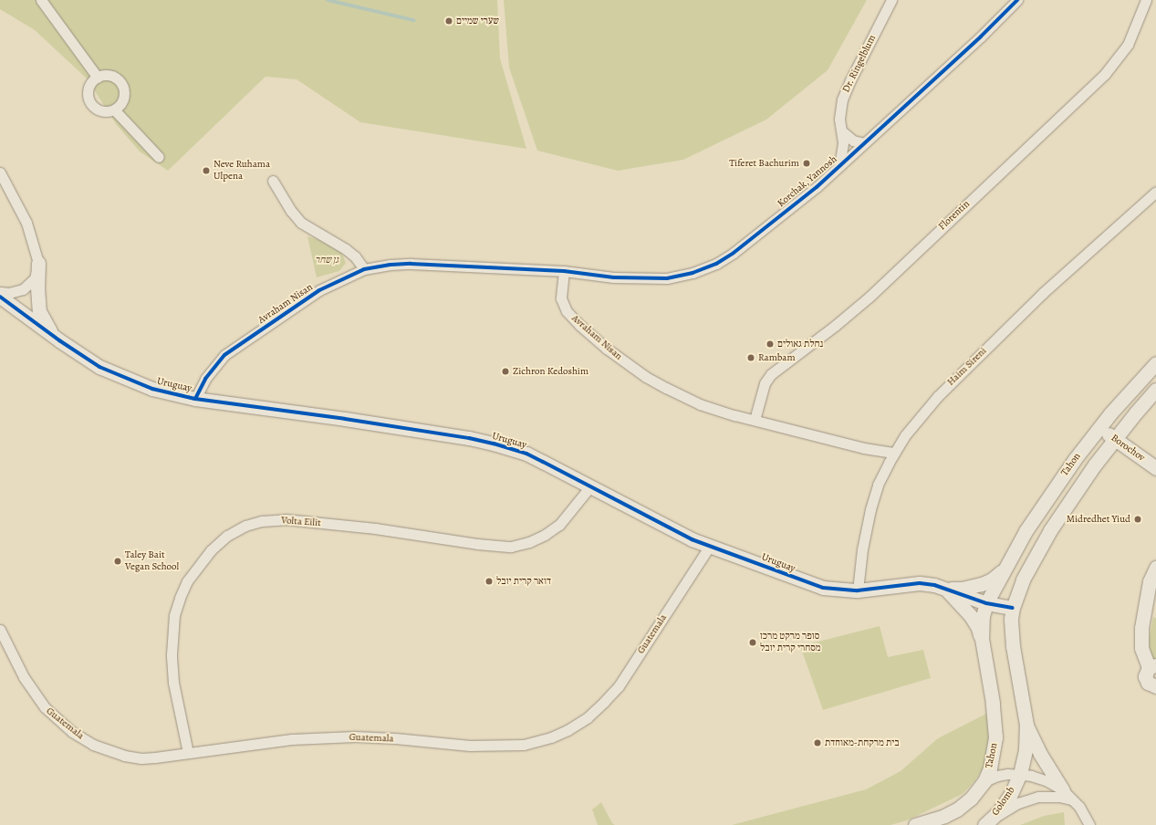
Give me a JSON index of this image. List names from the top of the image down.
{
  "streets": {
    "street": [
      "Dr. Ringelblum",
      "Korchak, Yannosh",
      "Florentin",
      "Avraham Nisan",
      "Haim Sireni",
      "Uruguay",
      "Borochov",
      "Tahon",
      "Volta Eilit",
      "Guatemala",
      "Golomb"
    ]
  },
  "crossings": [
    ["Dr. Ringelblum", "Korchak, Yannosh"],
    ["Korchak, Yannosh", "Avraham Nisan"],
    ["Florentin", "Avraham Nisan"],
    ["Avraham Nisan", "Haim Sireni"],
    ["Avraham Nisan", "Uruguay"],
    ["Haim Sireni", "Uruguay"],
    ["Uruguay", "Tahon"],
    ["Uruguay", "Volta Eilit"],
    ["Uruguay", "Guatemala"],
    ["Borochov", "Tahon"],
    ["Tahon", "Golomb"],
    ["Volta Eilit", "Guatemala"]
  ],
  "parks": ["גן שחר"],
  "places": [
    "שערי שמיים",
    "Tiferet Bachurim",
    "Neve Ruhama Ulpena",
    "נחלת גאולים",
    "Rambam",
    "Zichron Kedoshim",
    "Midredhet Yiud",
    "Taley Bait Vegan School",
    "דואר קרית יובל",
    "סופר מרקט מרכז מסחרי קרית יובל",
    "בית מרקחת-מאוחדת"
  ]
}
